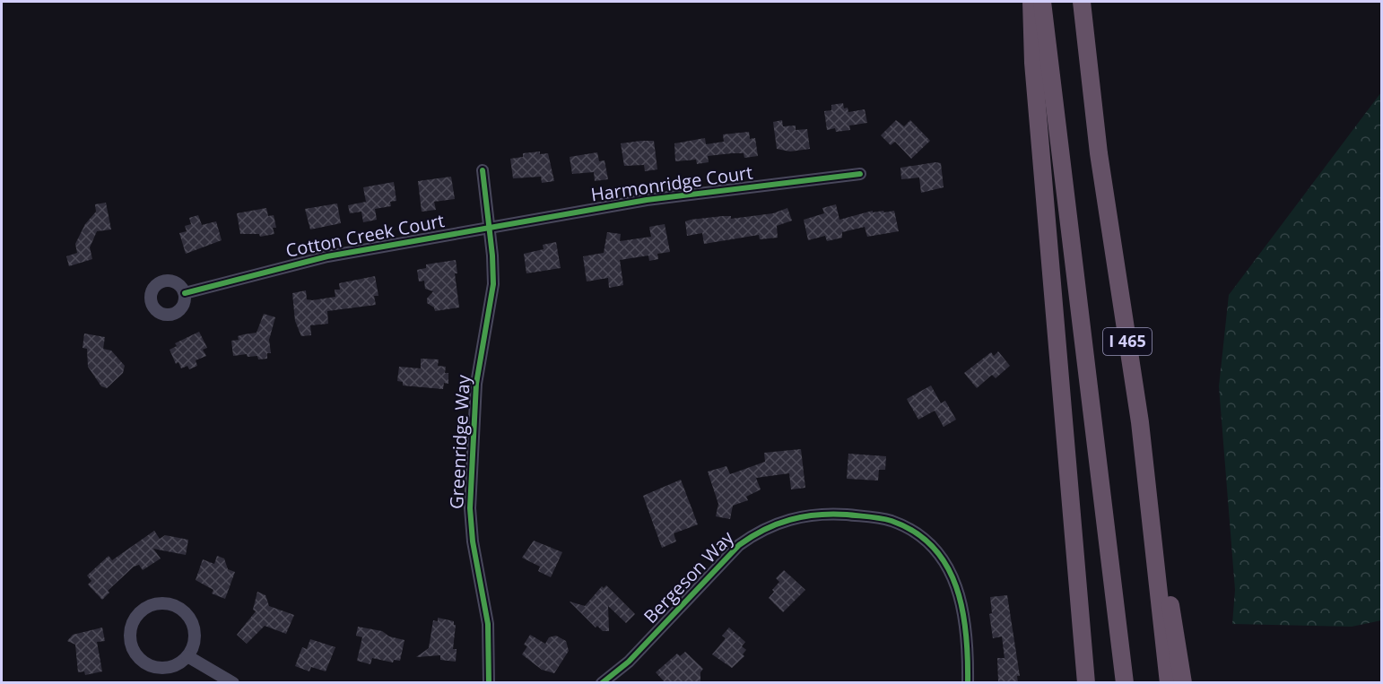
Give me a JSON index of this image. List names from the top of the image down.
{
  "streets": {
    "highway": ["I 465"],
    "street": [
      "Harmonridge Court",
      "Cotton Creek Court",
      "Greenridge Way",
      "Bergeson Way"
    ]
  },
  "crossings": [
    ["Harmonridge Court", "Cotton Creek Court"],
    ["Harmonridge Court", "Greenridge Way"],
    ["Cotton Creek Court", "Greenridge Way"]
  ]
}
